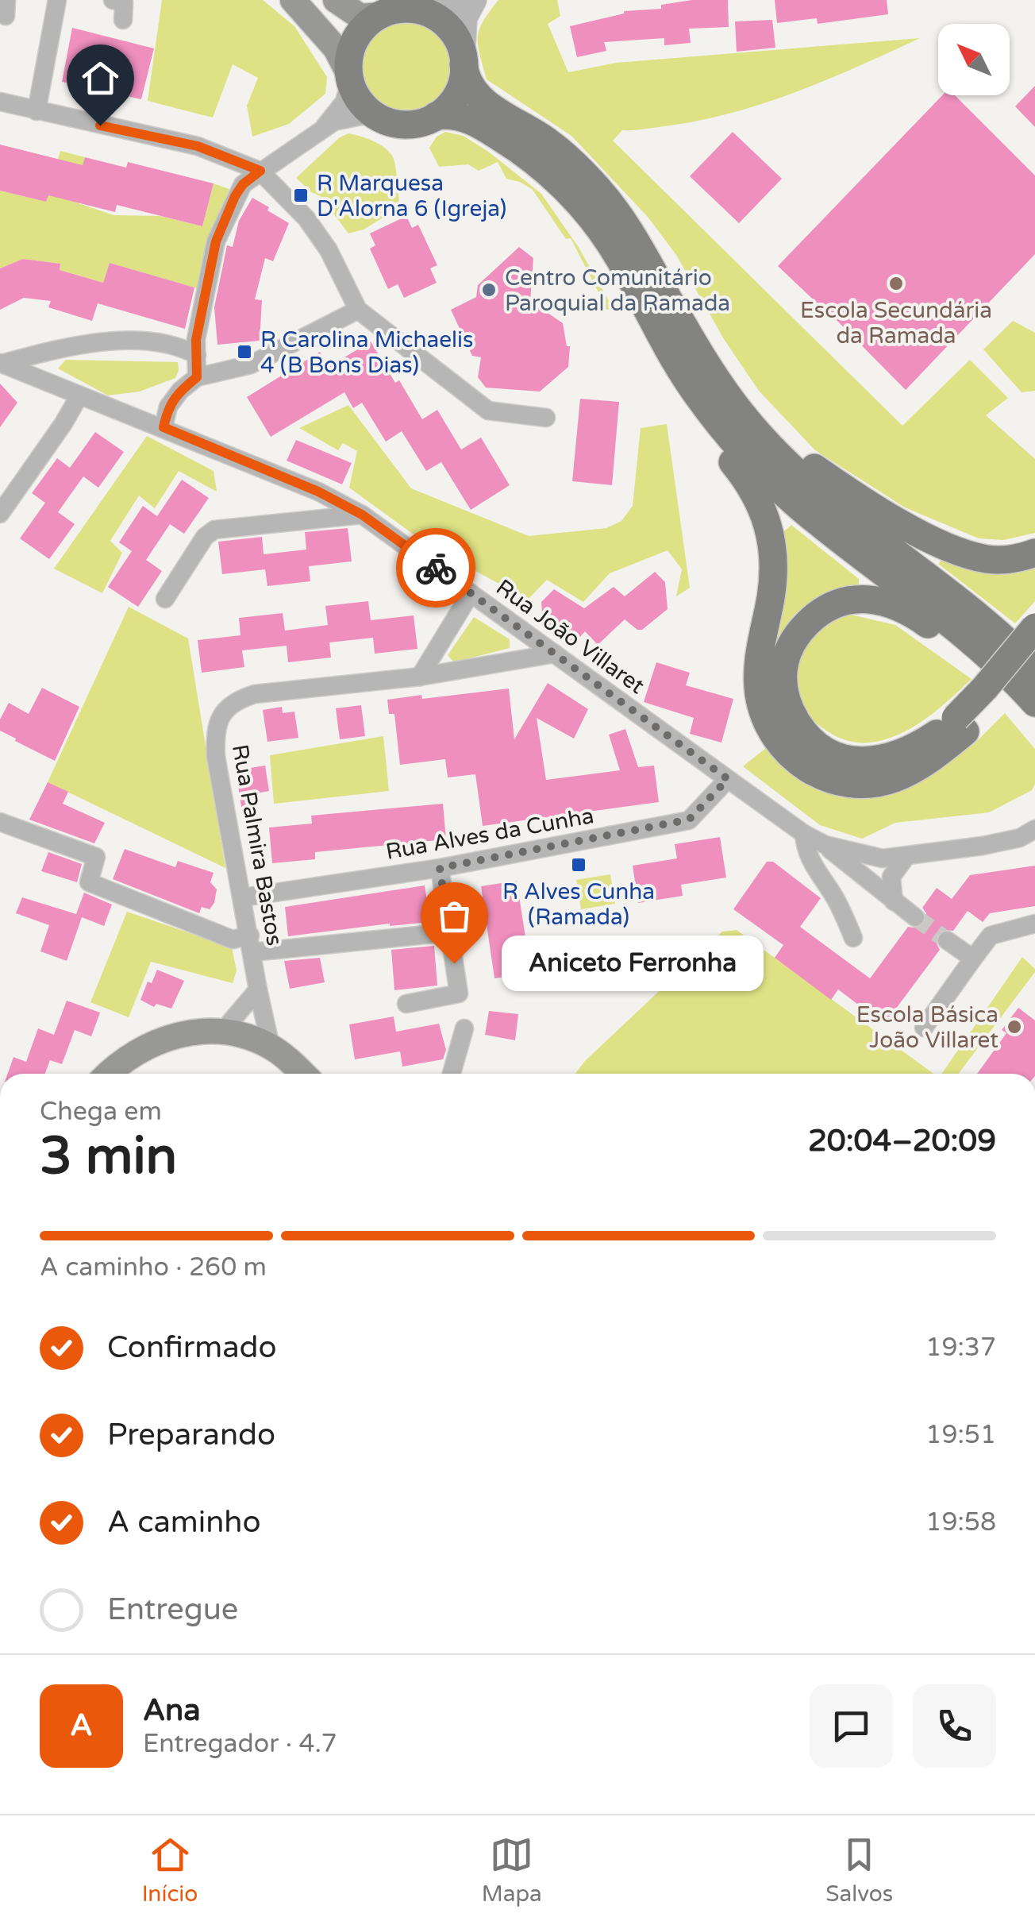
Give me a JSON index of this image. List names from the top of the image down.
{
  "streets": {
    "street": ["Rua João Villaret", "Rua Alves da Cunha", "Rua Palmira Bastos"]
  },
  "crossings": [
    ["Rua João Villaret", "Rua Alves da Cunha"],
    ["Rua João Villaret", "Rua Palmira Bastos"],
    ["Rua Alves da Cunha", "Rua Palmira Bastos"]
  ],
  "places": {
    "transit": ["R Marquesa D'Alorna 6 (Igreja)", "R Carolina Michaelis 4 (B Bons Dias)", "R Alves Cunha (Ramada)"],
    "other": [
      "Escola Secundária da Ramada",
      "Centro Comunitário Paroquial da Ramada",
      "Aniceto Ferronha",
      "Escola Básica João Villaret"
    ]
  },
  "north": "top left",
  "page": {
    "bubble": "Aniceto Ferronha",
    "heading": ["3 min", "Chega em", "20:04–20:09"],
    "panel": ["Ana", "Entregador · 4.7"],
    "bar": "A caminho · 260 m",
    "list": [
      ["Confirmado", "19:37"],
      ["Preparando", "19:51"],
      ["A caminho", "19:58"],
      "Entregue"
    ],
    "round": "A",
    "tabs": ["Início", "Mapa", "Salvos"]
  }
}
